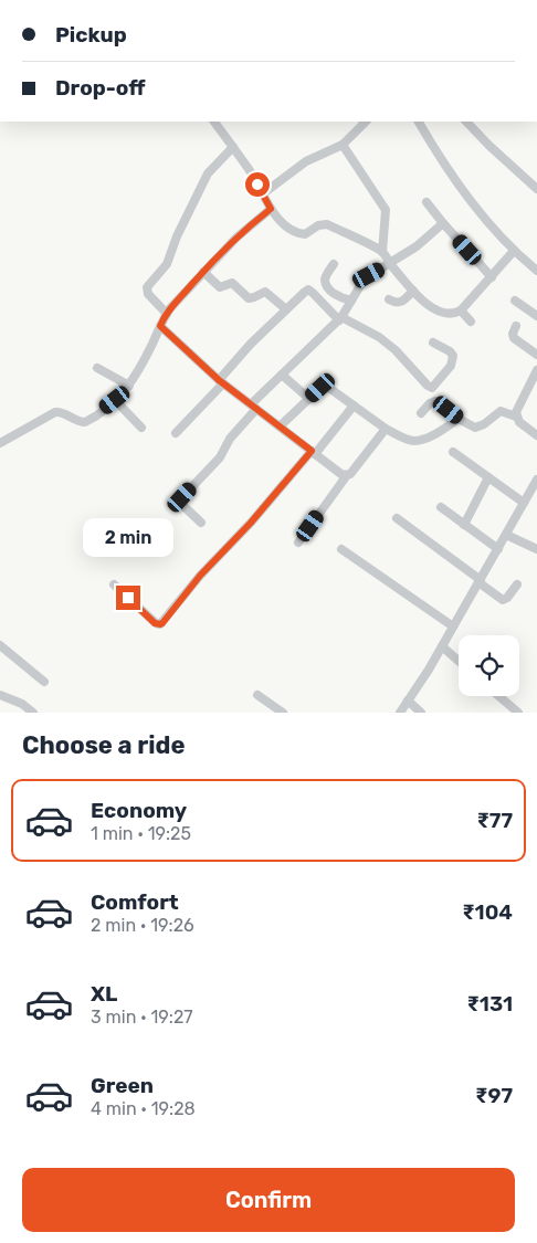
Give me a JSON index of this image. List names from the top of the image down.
{
  "page": {
    "banner": ["Pickup", "Drop-off"],
    "bubble": "2 min",
    "heading": "Choose a ride",
    "list": [
      {
        "name": "Economy",
        "note": "1 min · 19:25",
        "value": "₹77"
      },
      {
        "name": "Comfort",
        "note": "2 min · 19:26",
        "value": "₹104"
      },
      {
        "name": "XL",
        "note": "3 min · 19:27",
        "value": "₹131"
      },
      {
        "name": "Green",
        "note": "4 min · 19:28",
        "value": "₹97"
      }
    ],
    "buttons": "Confirm"
  }
}
